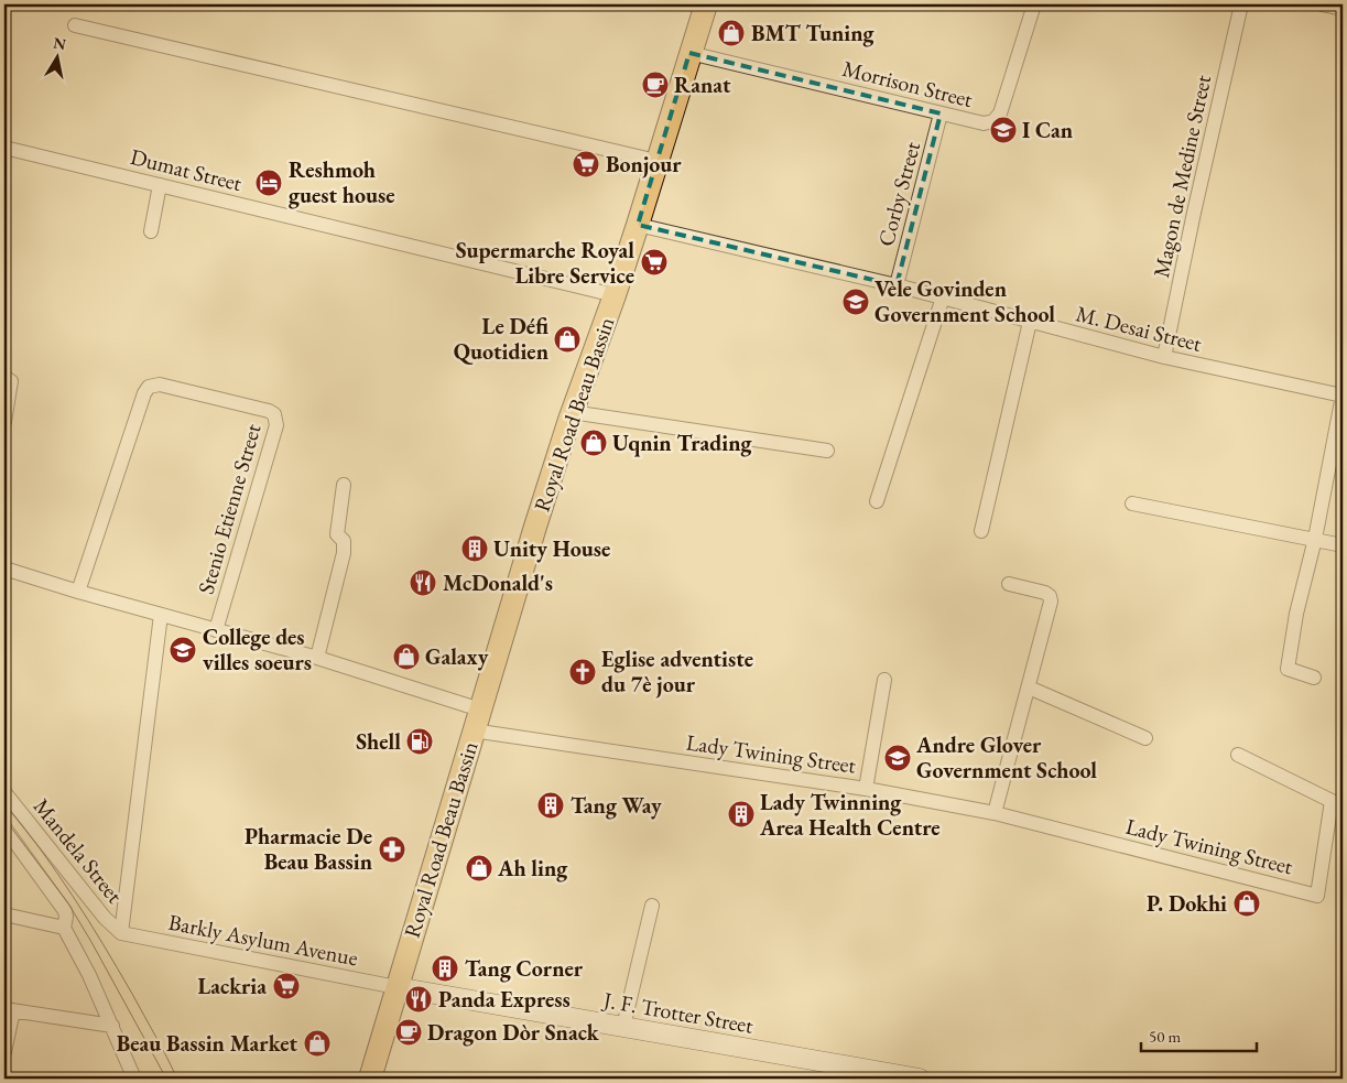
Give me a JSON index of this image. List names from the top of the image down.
{
  "streets": {
    "main road": ["Royal Road Beau Bassin"],
    "street": [
      "Morrison Street",
      "Dumat Street",
      "Magon de Medine Street",
      "Corby Street",
      "M. Desai Street",
      "Stenio Etienne Street",
      "Lady Twining Street",
      "Mandela Street",
      "Barkly Asylum Avenue",
      "J. F. Trotter Street"
    ]
  },
  "crossings": [
    ["Morrison Street", "Corby Street"],
    ["Morrison Street", "Royal Road Beau Bassin"],
    ["Dumat Street", "Royal Road Beau Bassin"],
    ["Magon de Medine Street", "M. Desai Street"],
    ["Corby Street", "M. Desai Street"],
    ["M. Desai Street", "Royal Road Beau Bassin"],
    ["Royal Road Beau Bassin", "Lady Twining Street"],
    ["Royal Road Beau Bassin", "Barkly Asylum Avenue"],
    ["Royal Road Beau Bassin", "J. F. Trotter Street"],
    ["Mandela Street", "Barkly Asylum Avenue"],
    ["Barkly Asylum Avenue", "J. F. Trotter Street"]
  ],
  "places": {
    "shop": [
      "BMT Tuning",
      "Le Défi Quotidien",
      "Uqnin Trading",
      "Galaxy",
      "Ah ling",
      "P. Dokhi",
      "Beau Bassin Market"
    ],
    "cafe": ["Ranat", "Dragon Dòr Snack"],
    "school or university": [
      "I Can",
      "Vèle Govinden Government School",
      "College des villes soeurs",
      "Andre Glover Government School"
    ],
    "supermarket": ["Bonjour", "Supermarche Royal Libre Service", "Lackria"],
    "hotel": ["Reshmoh guest house"],
    "building": [
      "Unity House",
      "Tang Way",
      "Lady Twinning Area Health Centre",
      "Tang Corner"
    ],
    "restaurant": ["McDonald's", "Panda Express"],
    "church": ["Eglise adventiste du 7è jour"],
    "fuel station": ["Shell"],
    "pharmacy": ["Pharmacie De Beau Bassin"]
  },
  "scale_bar": "50 m",
  "north": "top"
}
